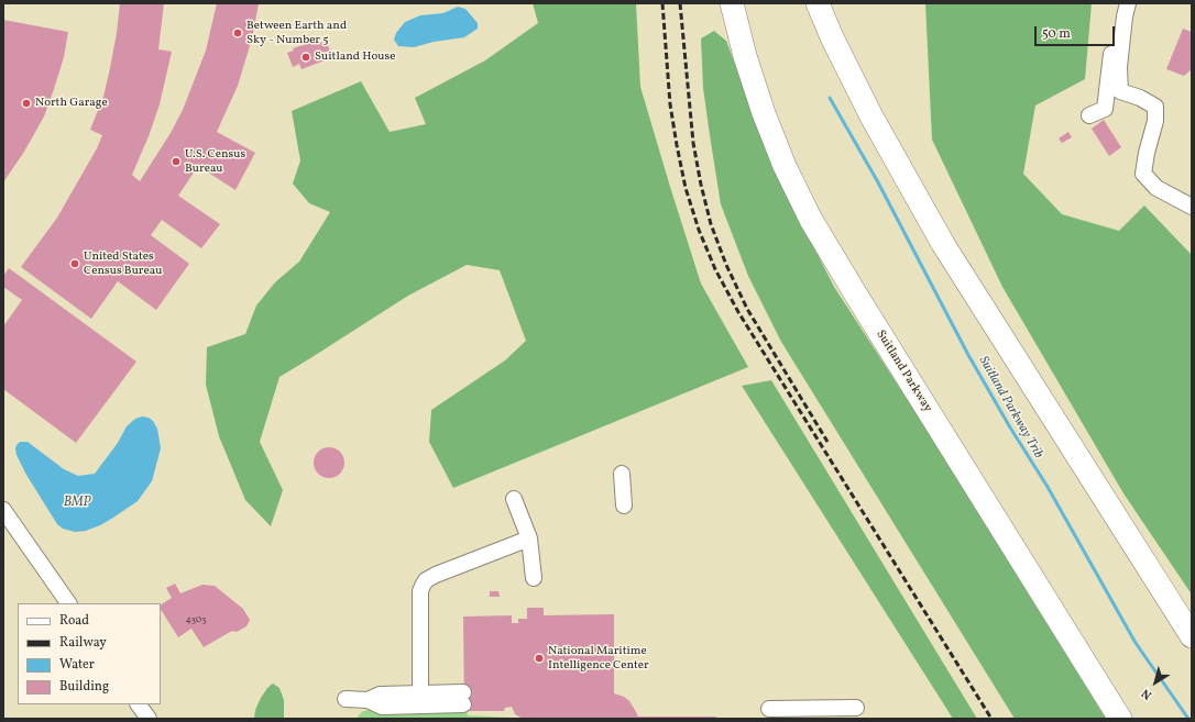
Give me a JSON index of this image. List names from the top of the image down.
{
  "streets": {
    "highway": ["Suitland Parkway"]
  },
  "water": ["Suitland Parkway Trib", "BMP"],
  "places": [
    "Between Earth and Sky - Number 5",
    "Suitland House",
    "North Garage",
    "U.S. Census Bureau",
    "United States Census Bureau",
    "National Maritime Intelligence Center"
  ],
  "house_numbers": ["4303"],
  "legend": [
    "Road",
    "Railway",
    "Water",
    "Building"
  ],
  "scale_bar": "50 m",
  "north": "bottom left"
}
